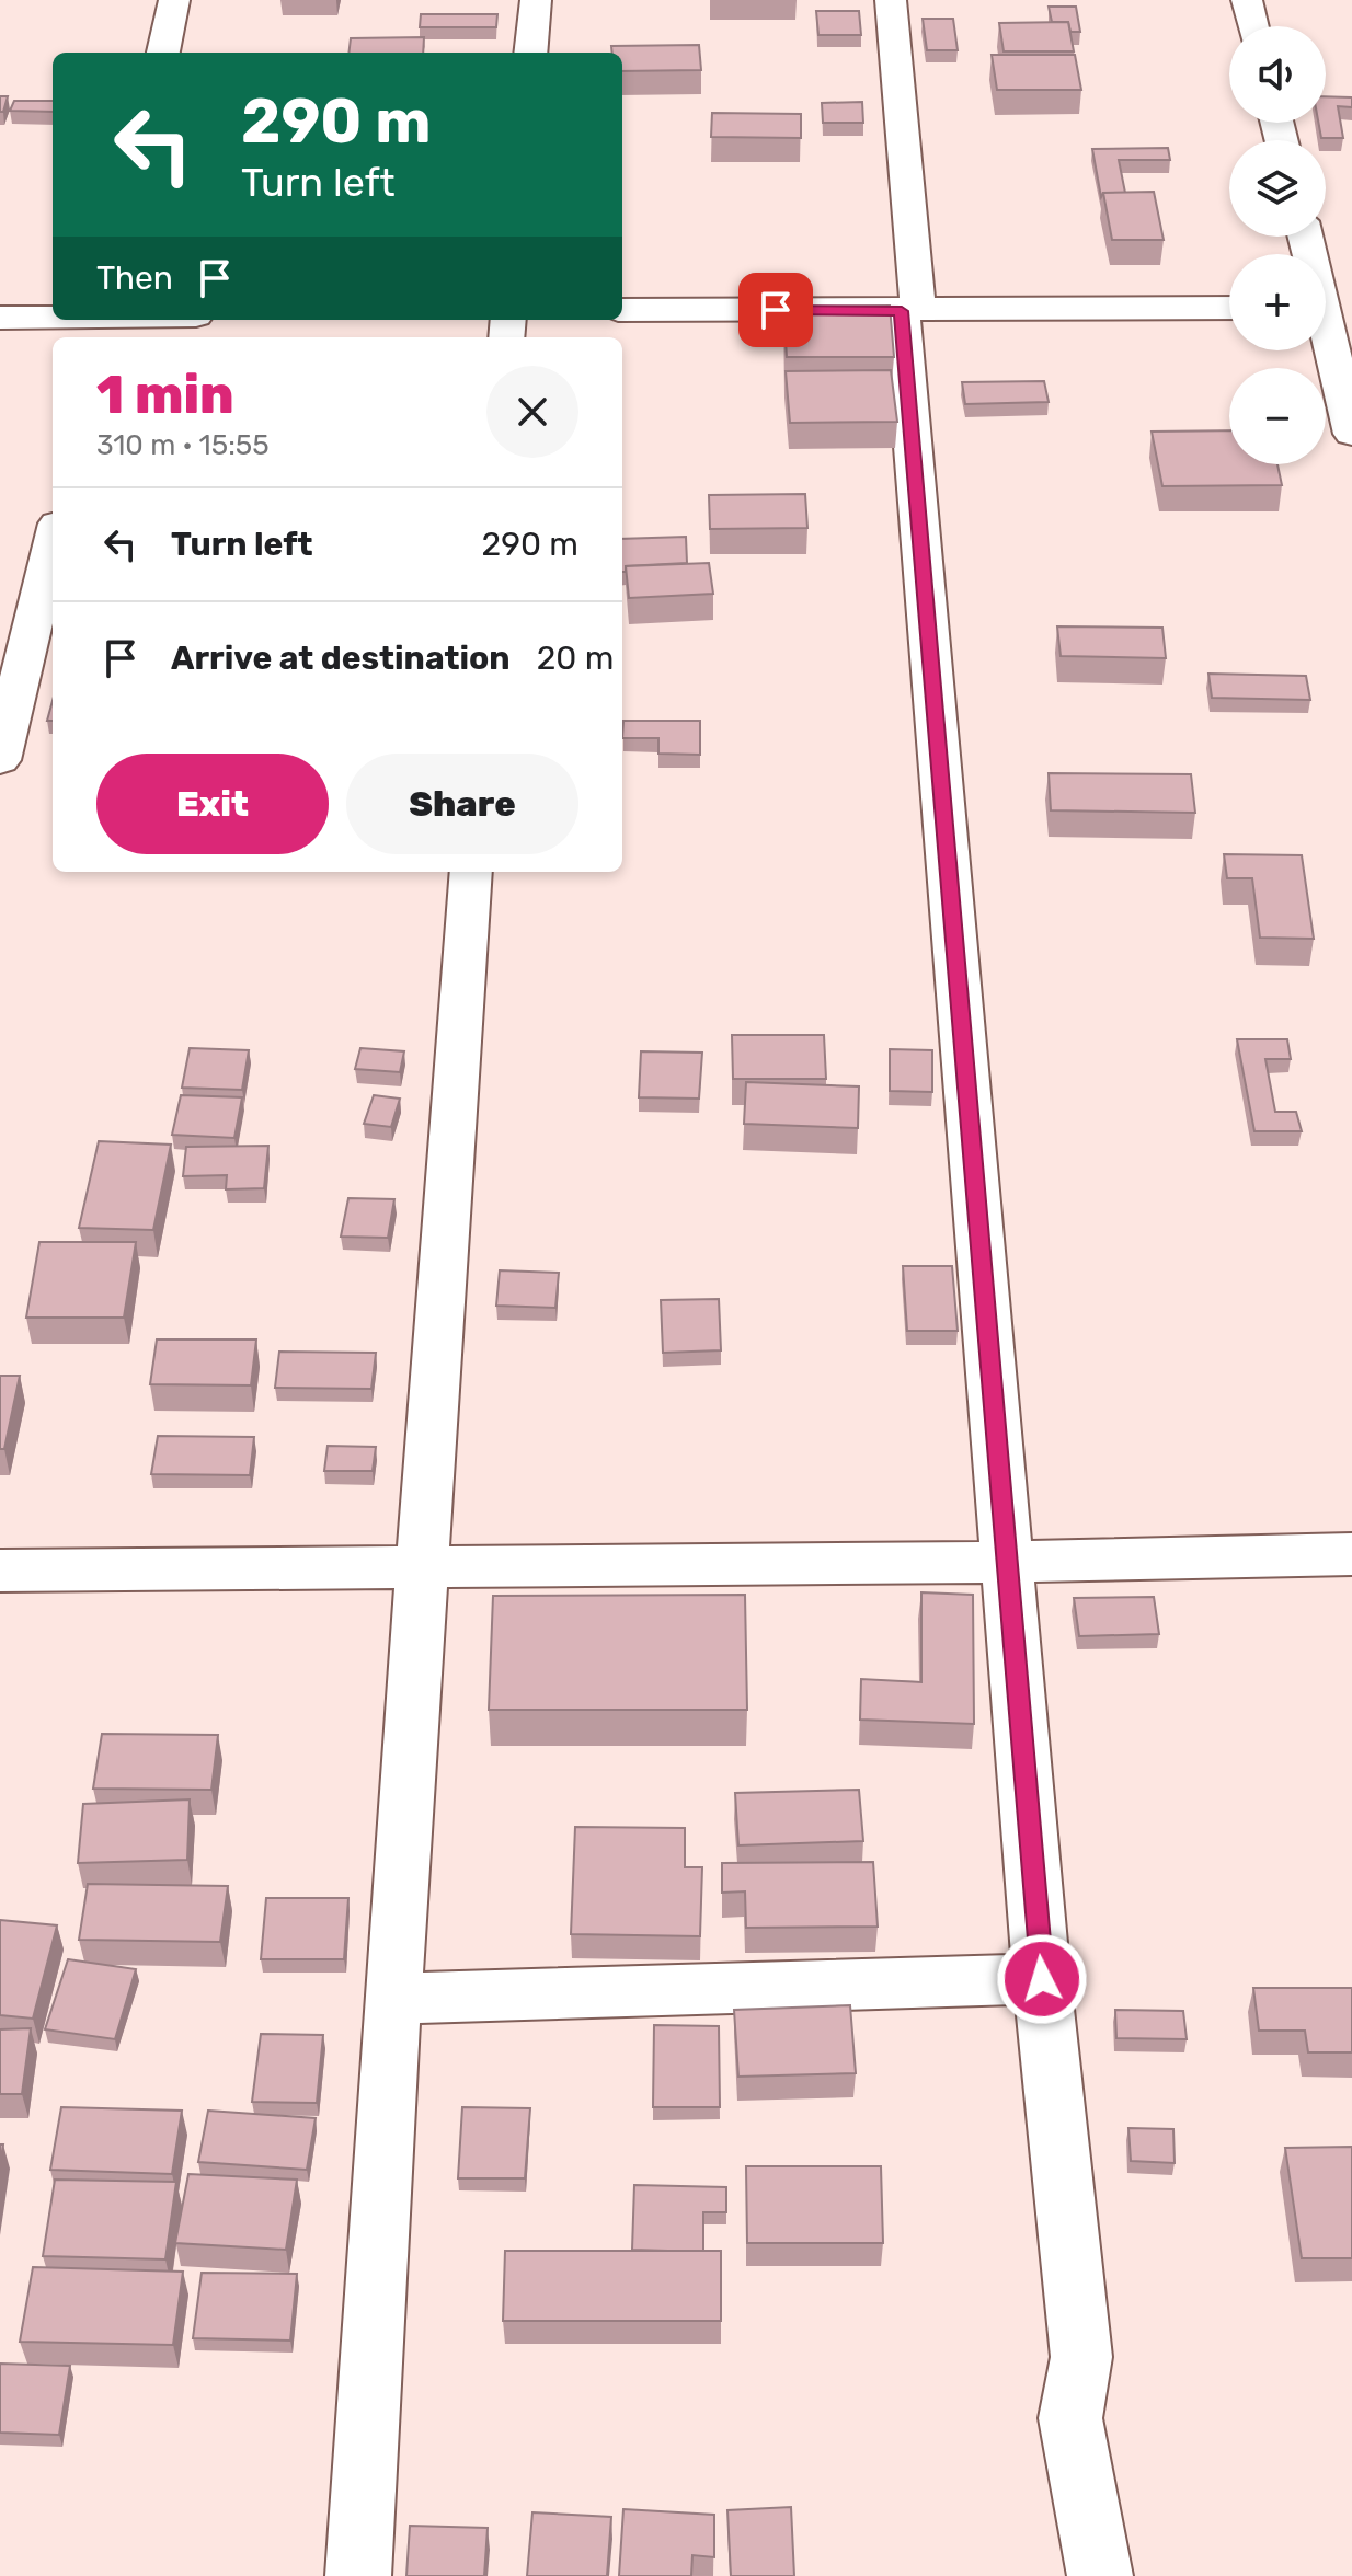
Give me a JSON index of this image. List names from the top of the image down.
{
  "page": {
    "map_buttons": ["+", "−"],
    "turn": ["290 m", "Turn left"],
    "then": "Then",
    "heading": ["1 min", "310 m · 15:55"],
    "list": [
      {
        "name": "Turn left",
        "value": "290 m"
      },
      {
        "name": "Arrive at destination",
        "value": "20 m"
      }
    ],
    "buttons": ["Exit", "Share"]
  }
}
